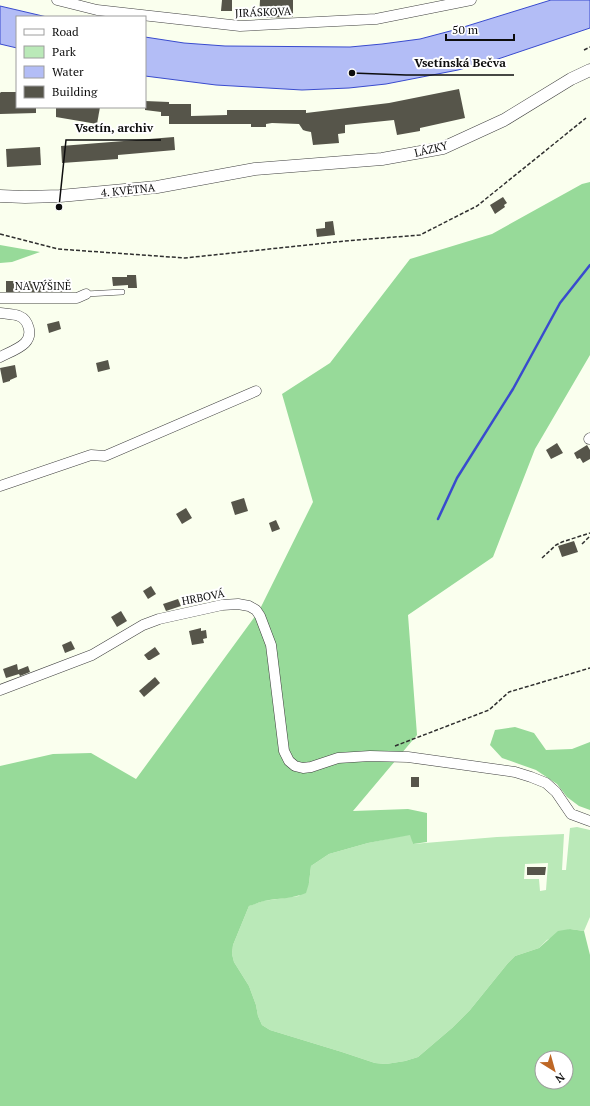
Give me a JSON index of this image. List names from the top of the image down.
{
  "streets": {
    "street": [
      "JIRÁSKOVA",
      "LÁZKY",
      "4. KVĚTNA",
      "NA VÝŠINĚ",
      "HRBOVÁ"
    ]
  },
  "crossings": [
    ["LÁZKY", "4. KVĚTNA"]
  ],
  "places": ["Vsetínská Bečva", "Vsetín, archiv"],
  "legend": [
    "Road",
    "Park",
    "Water",
    "Building"
  ],
  "scale_bar": "50 m",
  "north": "bottom right"
}
